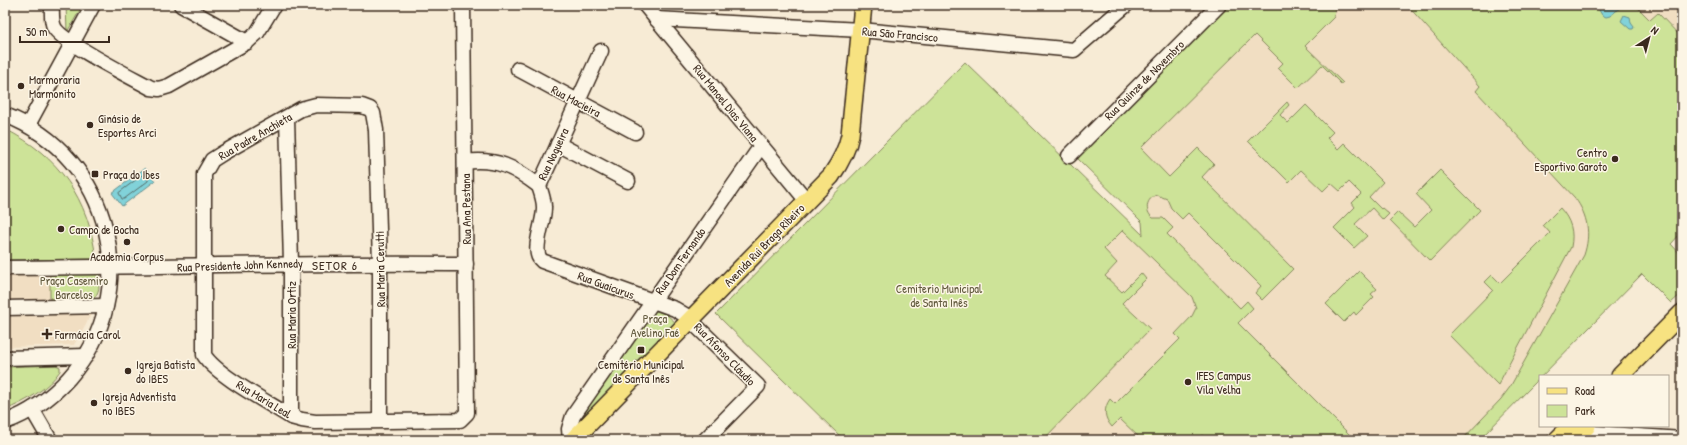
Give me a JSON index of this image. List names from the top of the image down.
{
  "streets": {
    "main road": ["Avenida Rui Braga Ribeiro"],
    "street": [
      "Rua São Francisco",
      "Rua Quinze de Novembro",
      "Rua Macieira",
      "Rua Manoel Dias Viana",
      "Rua Padre Anchieta",
      "Rua Nogueira",
      "Rua Ana Pestana",
      "Rua Dom Fernando",
      "Rua Presidente John Kennedy",
      "Rua Maria Cerutti",
      "Rua Guaicurus",
      "Rua Maria Ortiz",
      "Rua Afonso Cláudio",
      "Rua Maria Leal"
    ]
  },
  "crossings": [
    ["Rua São Francisco", "Rua Manoel Dias Viana"],
    ["Rua São Francisco", "Avenida Rui Braga Ribeiro"],
    ["Rua Macieira", "Rua Nogueira"],
    ["Rua Manoel Dias Viana", "Avenida Rui Braga Ribeiro"],
    ["Rua Manoel Dias Viana", "Rua Dom Fernando"],
    ["Rua Padre Anchieta", "Rua Presidente John Kennedy"],
    ["Rua Padre Anchieta", "Rua Maria Cerutti"],
    ["Rua Padre Anchieta", "Rua Maria Ortiz"],
    ["Rua Padre Anchieta", "Rua Maria Leal"],
    ["Rua Nogueira", "Rua Guaicurus"],
    ["Rua Ana Pestana", "Rua Presidente John Kennedy"],
    ["Rua Ana Pestana", "Rua Maria Leal"],
    ["Avenida Rui Braga Ribeiro", "Rua Guaicurus"],
    ["Avenida Rui Braga Ribeiro", "Rua Afonso Cláudio"],
    ["Rua Dom Fernando", "Rua Guaicurus"],
    ["Rua Presidente John Kennedy", "Rua Maria Cerutti"],
    ["Rua Presidente John Kennedy", "Rua Maria Ortiz"],
    ["Rua Presidente John Kennedy", "Rua Maria Leal"],
    ["Rua Maria Cerutti", "Rua Maria Leal"],
    ["Rua Guaicurus", "Rua Afonso Cláudio"],
    ["Rua Maria Ortiz", "Rua Maria Leal"]
  ],
  "districts": ["SETOR 6"],
  "parks": ["Praça Casemiro Barcelos", "Cemiterio Municipal de Santa Inês", "Praça Avelino Faé"],
  "places": {
    "other": [
      "Marmoraria Marmonito",
      "Ginásio de Esportes Arci",
      "Centro Esportivo Garoto",
      "Campo de Bocha",
      "Academia Corpus",
      "Igreja Batista do IBES",
      "IFES Campus Vila Velha",
      "Igreja Adventista no IBES"
    ],
    "transit": ["Praça do Ibes", "Cemitério Municipal de Santa Inês"],
    "health": ["Farmácia Carol"]
  },
  "legend": ["Road", "Park"],
  "scale_bar": "50 m",
  "north": "top right"
}
